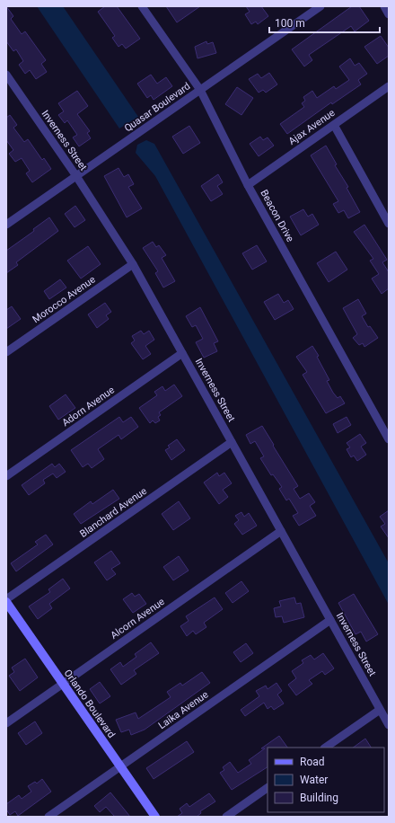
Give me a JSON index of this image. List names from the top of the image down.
{
  "streets": {
    "street": [
      "Quasar Boulevard",
      "Ajax Avenue",
      "Inverness Street",
      "Beacon Drive",
      "Morocco Avenue",
      "Adorn Avenue",
      "Blanchard Avenue",
      "Alcorn Avenue",
      "Orlando Boulevard",
      "Laika Avenue"
    ]
  },
  "crossings": [
    ["Quasar Boulevard", "Inverness Street"],
    ["Quasar Boulevard", "Beacon Drive"],
    ["Ajax Avenue", "Beacon Drive"],
    ["Inverness Street", "Morocco Avenue"],
    ["Inverness Street", "Adorn Avenue"],
    ["Inverness Street", "Blanchard Avenue"],
    ["Inverness Street", "Alcorn Avenue"],
    ["Inverness Street", "Laika Avenue"],
    ["Blanchard Avenue", "Orlando Boulevard"],
    ["Alcorn Avenue", "Orlando Boulevard"],
    ["Orlando Boulevard", "Laika Avenue"]
  ],
  "legend": ["Road", "Water", "Building"],
  "scale_bar": "100 m"
}
